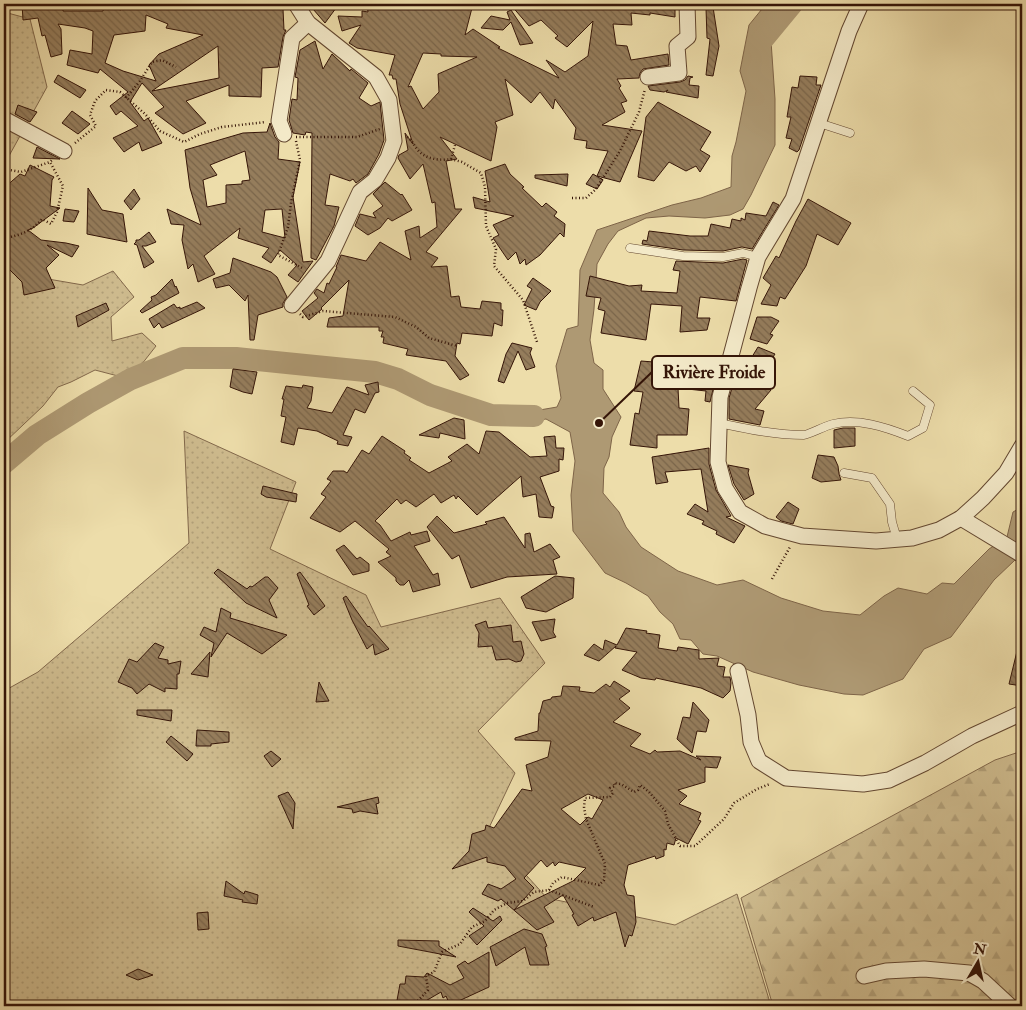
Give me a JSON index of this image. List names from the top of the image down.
{
  "places": ["Rivière Froide"],
  "north": "top"
}
